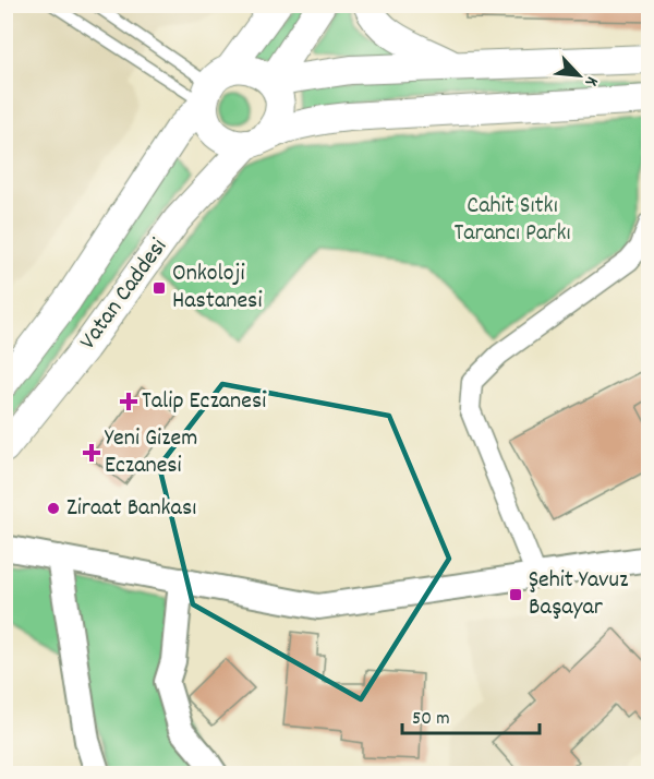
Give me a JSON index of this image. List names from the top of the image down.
{
  "streets": {
    "main road": ["Vatan Caddesi"]
  },
  "parks": ["Cahit Sıtkı Tarancı Parkı"],
  "places": {
    "transit": ["Onkoloji Hastanesi", "Şehit Yavuz Başayar"],
    "health": ["Talip Eczanesi", "Yeni Gizem Eczanesi"],
    "other": ["Ziraat Bankası"]
  },
  "scale_bar": "50 m",
  "north": "bottom right"
}
